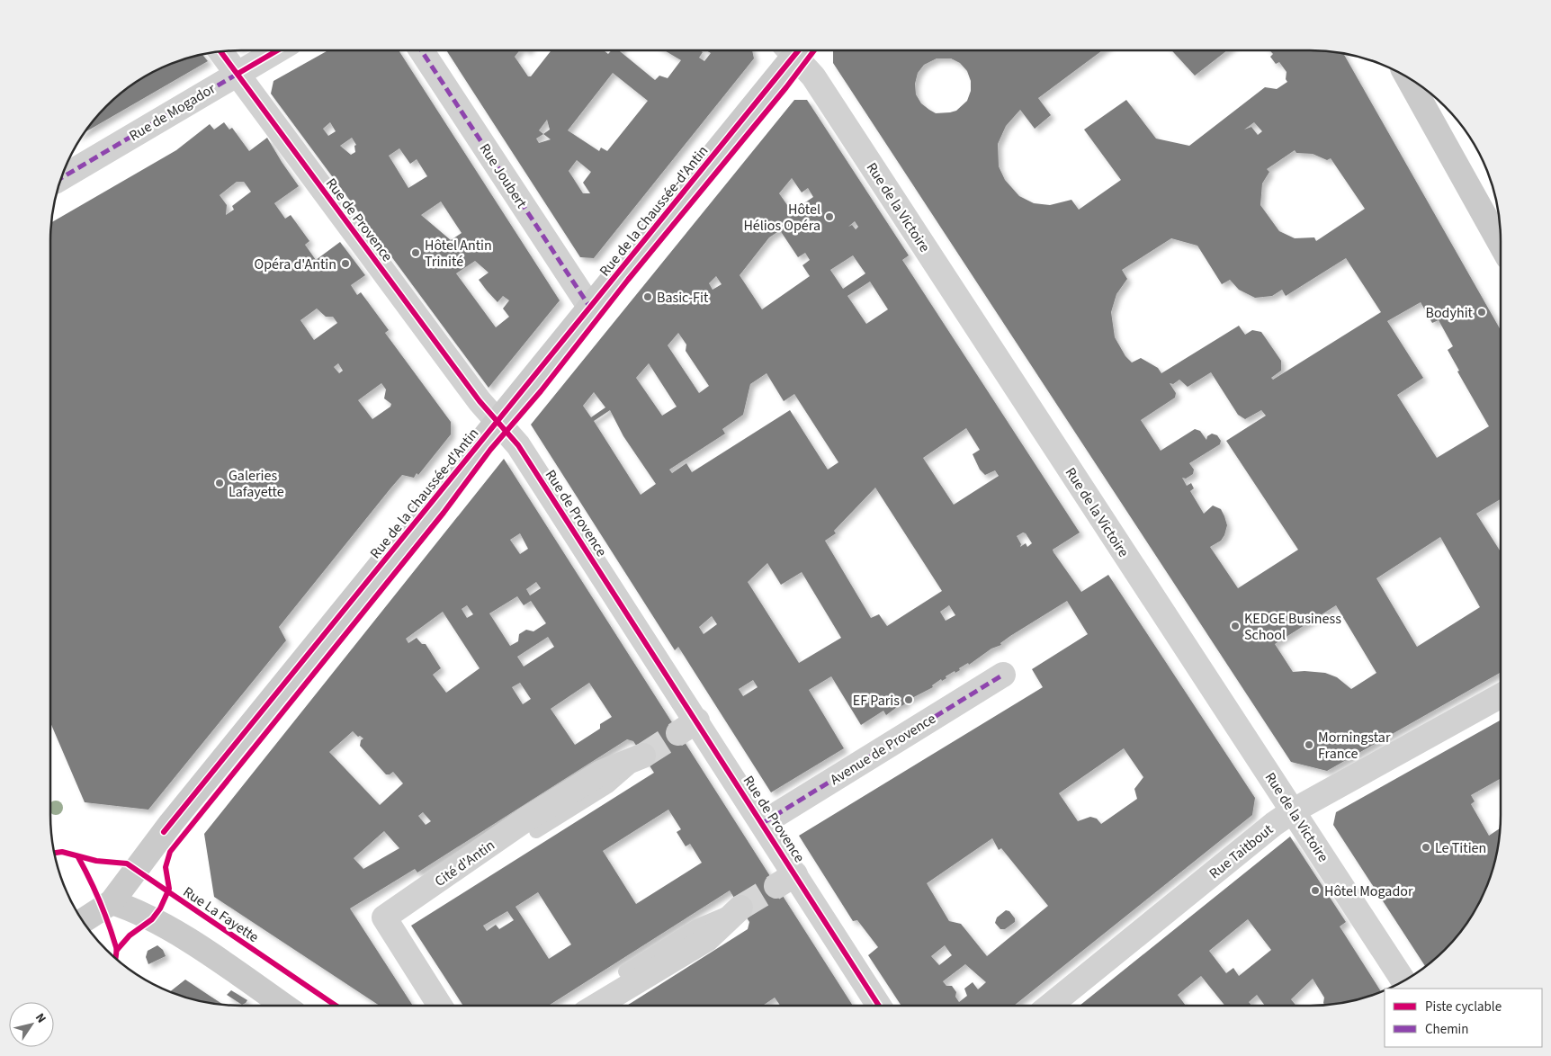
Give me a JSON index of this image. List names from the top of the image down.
{
  "streets": {
    "main road": ["Rue de la Chaussée-d'Antin"],
    "street": [
      "Rue de Mogador",
      "Rue Joubert",
      "Rue de la Victoire",
      "Rue de Provence",
      "Avenue de Provence",
      "Rue Taitbout",
      "Cité d'Antin"
    ],
    "cycle path": ["Rue La Fayette"]
  },
  "crossings": [
    ["Rue de Mogador", "Rue de Provence"],
    ["Rue Joubert", "Rue de la Chaussée-d'Antin"],
    ["Rue de la Victoire", "Rue Taitbout"],
    ["Rue de la Chaussée-d'Antin", "Rue de Provence"],
    ["Rue de Provence", "Avenue de Provence"]
  ],
  "places": [
    "Hôtel Hélios Opéra",
    "Hôtel Antin Trinité",
    "Opéra d'Antin",
    "Basic-Fit",
    "Bodyhit",
    "Galeries Lafayette",
    "KEDGE Business School",
    "EF Paris",
    "Morningstar France",
    "Le Titien",
    "Hôtel Mogador"
  ],
  "legend": ["Piste cyclable", "Chemin"],
  "north": "top right"
}
